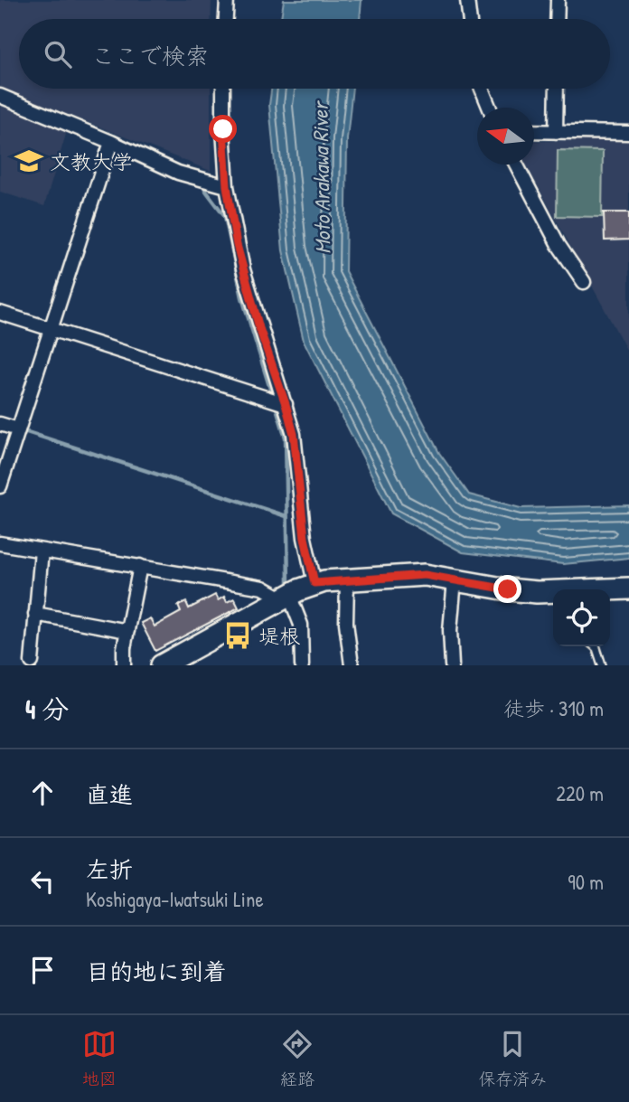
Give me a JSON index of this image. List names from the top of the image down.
{
  "water": ["Moto Arakawa River"],
  "places": {
    "school or university": ["文教大学"],
    "bus stop": ["堤根"]
  },
  "north": "left",
  "page": {
    "search": "ここで検索",
    "heading": ["4 分", "徒歩 · 310 m"],
    "list": [
      ["直進", "220 m"],
      ["左折", "Koshigaya-Iwatsuki Line", "90 m"],
      "目的地に到着"
    ],
    "nav": ["地図", "経路", "保存済み"]
  }
}
